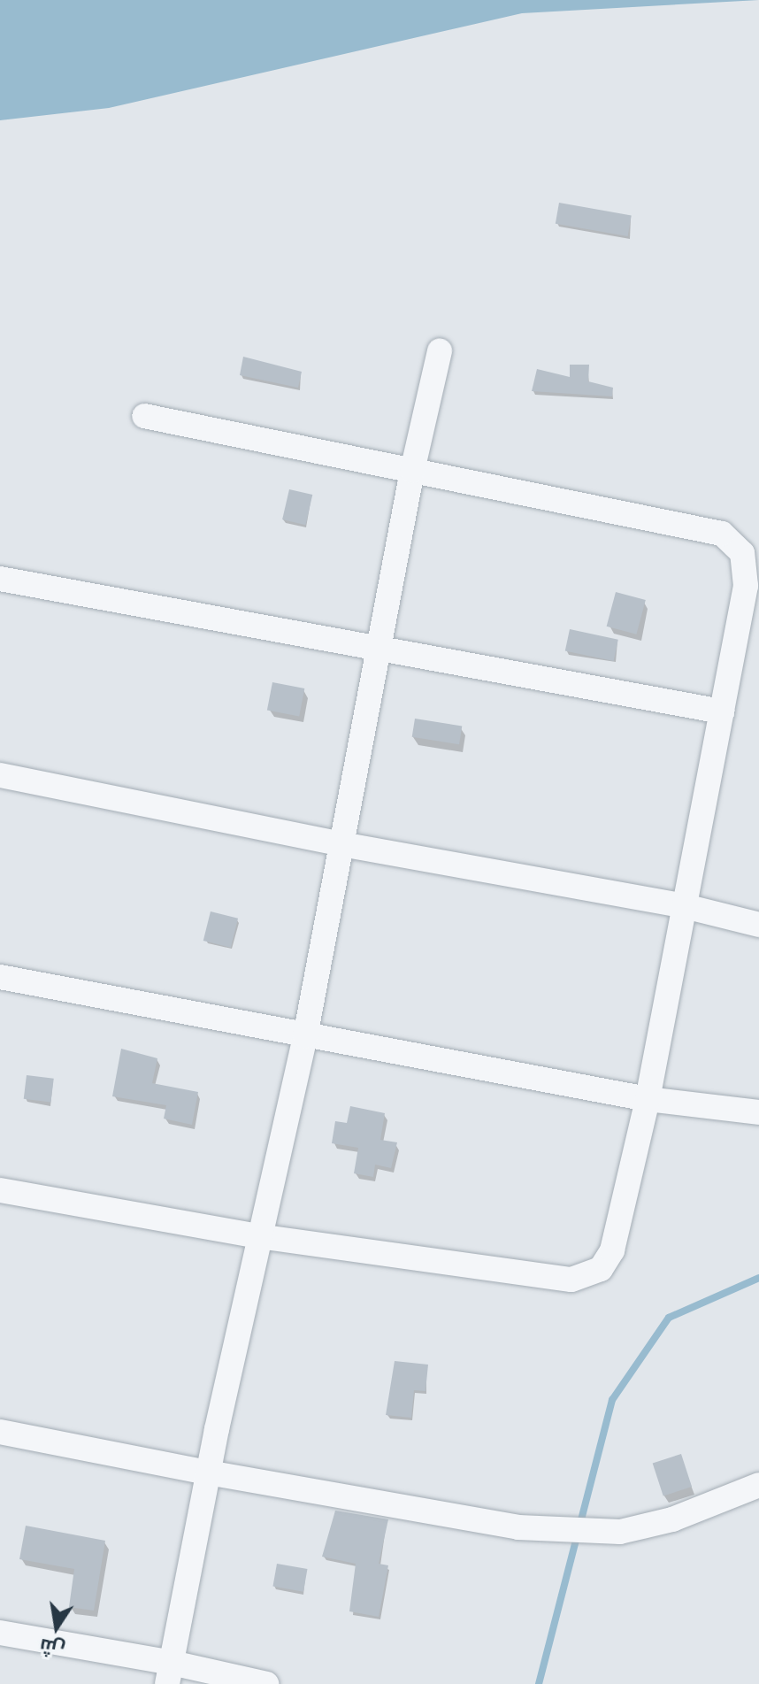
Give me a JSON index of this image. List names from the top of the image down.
{
  "north": "bottom"
}
